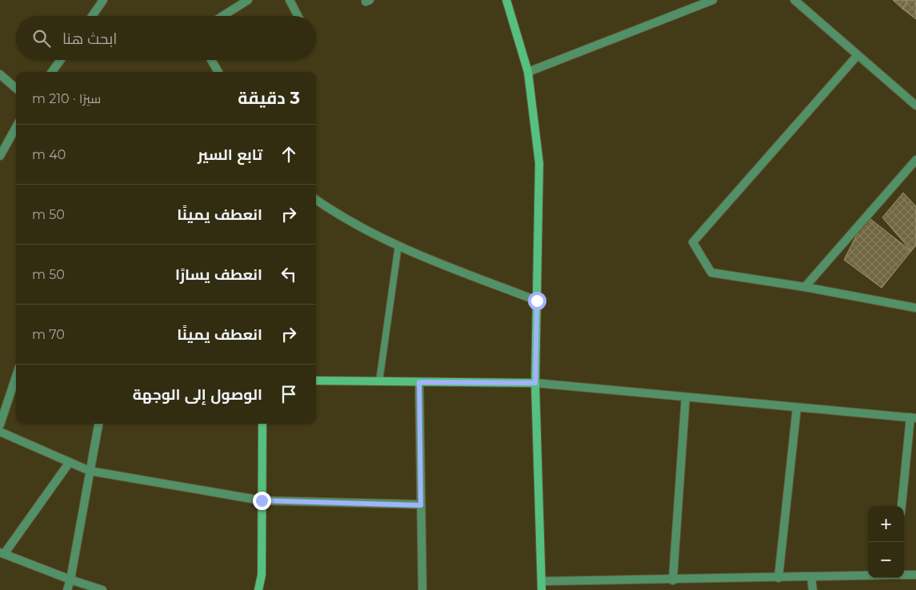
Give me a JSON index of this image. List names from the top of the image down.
{
  "page": {
    "search": "ابحث هنا",
    "heading": ["3 دقيقة", "سيرًا · 210 m"],
    "list": [
      ["تابع السير", "40 m"],
      ["انعطف يمينًا", "50 m"],
      ["انعطف يسارًا", "50 m"],
      ["انعطف يمينًا", "70 m"],
      "الوصول إلى الوجهة"
    ],
    "map_buttons": ["+", "−"]
  }
}
